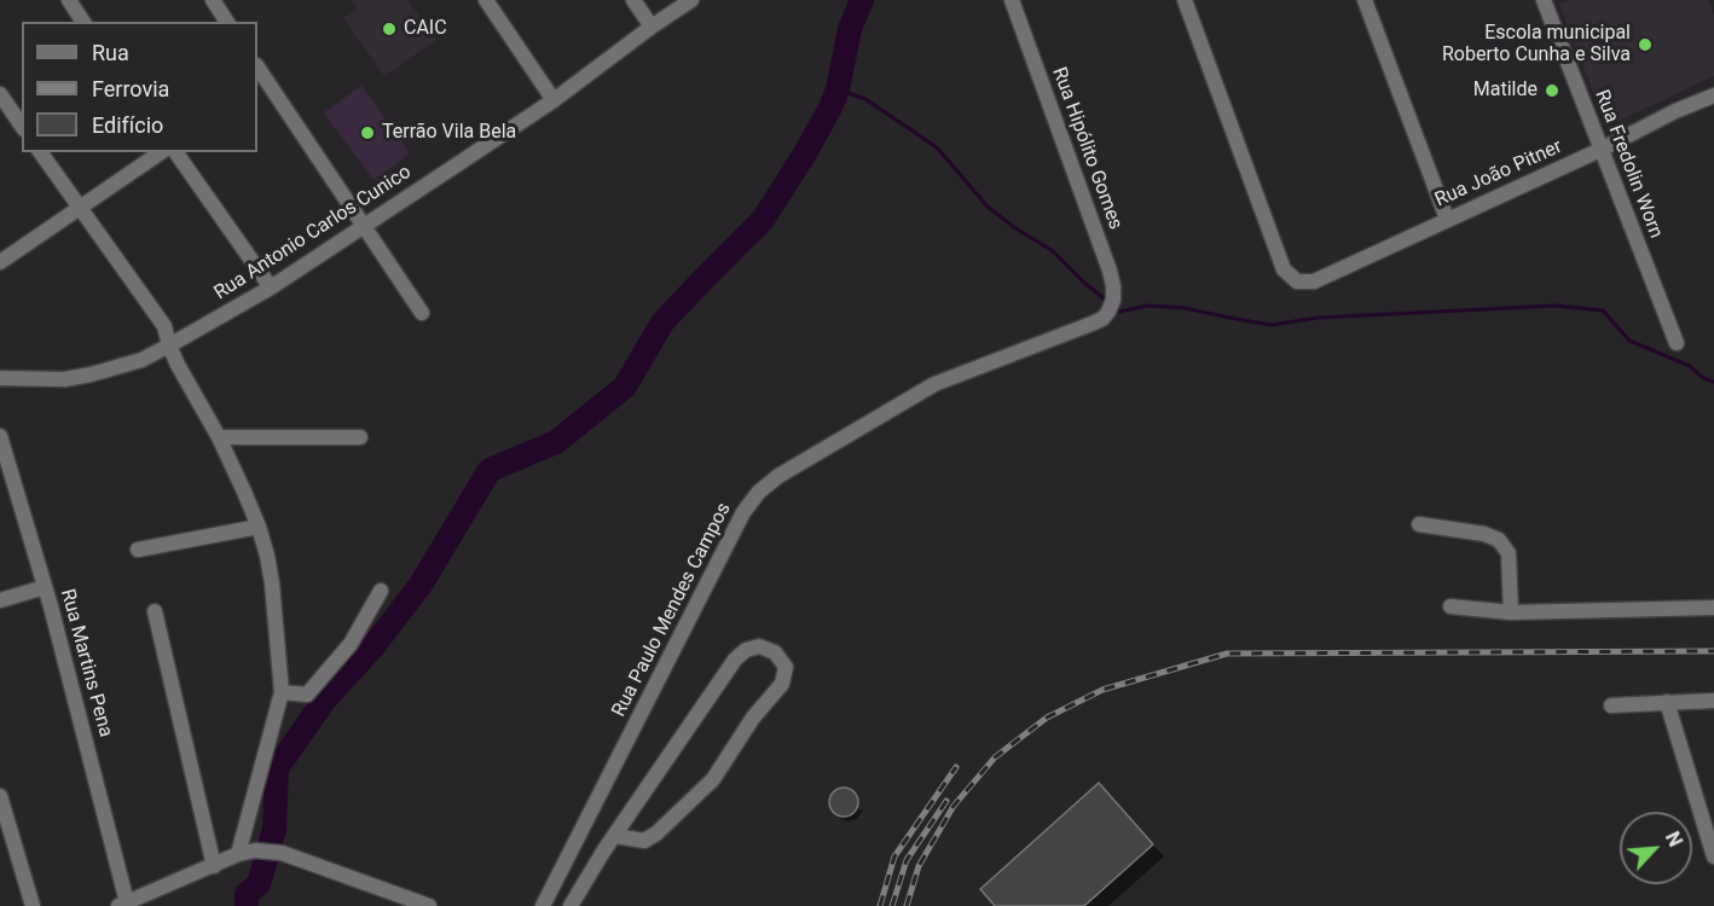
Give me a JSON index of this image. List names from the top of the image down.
{
  "streets": {
    "street": [
      "Rua Hipólito Gomes",
      "Rua Fredolin Worn",
      "Rua João Pitner",
      "Rua Antonio Carlos Cunico",
      "Rua Paulo Mendes Campos",
      "Rua Martins Pena"
    ]
  },
  "crossings": [
    ["Rua Hipólito Gomes", "Rua Paulo Mendes Campos"],
    ["Rua Fredolin Worn", "Rua João Pitner"]
  ],
  "places": [
    "CAIC",
    "Escola municipal Roberto Cunha e Silva",
    "Matilde",
    "Terrão Vila Bela"
  ],
  "legend": ["Rua", "Ferrovia", "Edifício"],
  "north": "top right"
}
